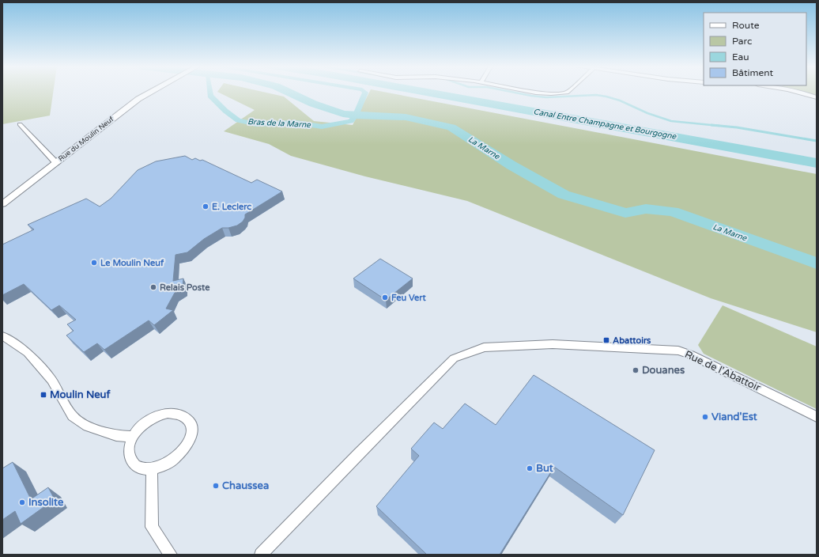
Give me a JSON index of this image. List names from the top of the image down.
{
  "streets": {
    "street": ["Rue du Moulin Neuf", "Rue de l'Abattoir"]
  },
  "water": ["Bras de la Marne", "Canal Entre Champagne et Bourgogne", "La Marne"],
  "places": {
    "other": [
      "E. Leclerc",
      "Le Moulin Neuf",
      "Relais Poste",
      "Feu Vert",
      "Douanes",
      "Viand'Est",
      "But",
      "Chaussea",
      "Insolite"
    ],
    "transit": ["Abattoirs", "Moulin Neuf"]
  },
  "legend": [
    "Route",
    "Parc",
    "Eau",
    "Bâtiment"
  ]
}
